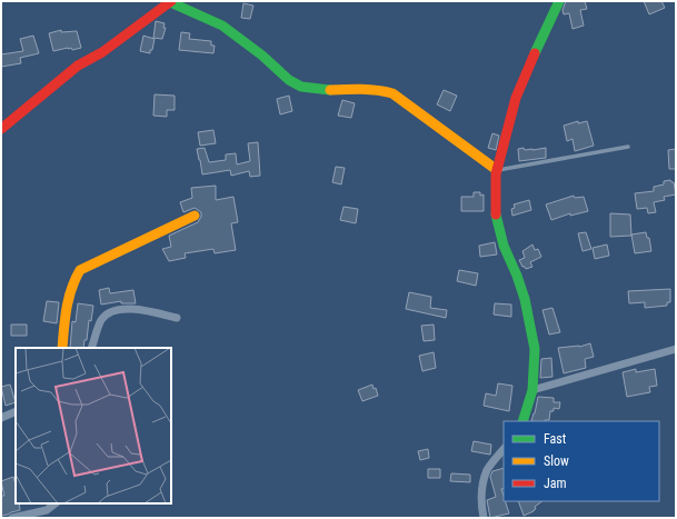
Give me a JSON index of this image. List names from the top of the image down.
{
  "legend": ["Fast", "Slow", "Jam"]
}
